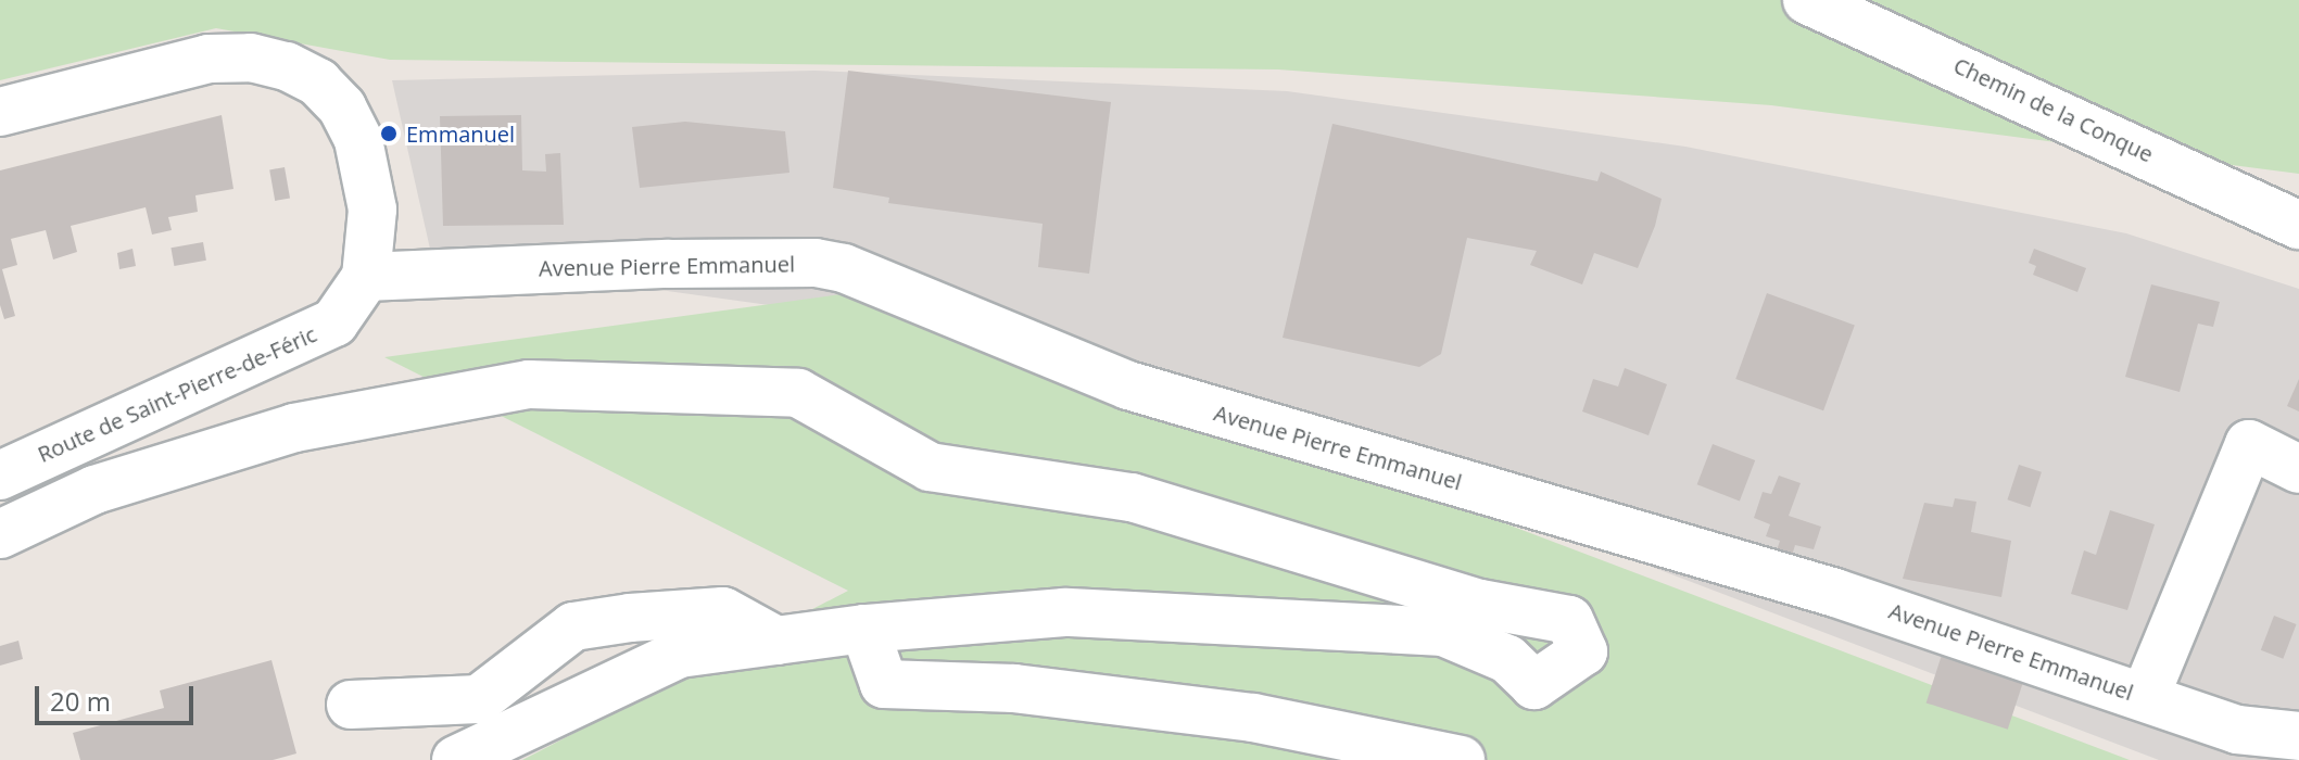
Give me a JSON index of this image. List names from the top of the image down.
{
  "streets": {
    "street": ["Chemin de la Conque", "Avenue Pierre Emmanuel", "Route de Saint-Pierre-de-Féric"]
  },
  "crossings": [
    ["Avenue Pierre Emmanuel", "Route de Saint-Pierre-de-Féric"]
  ],
  "places": ["Emmanuel"],
  "scale_bar": "20 m"
}
